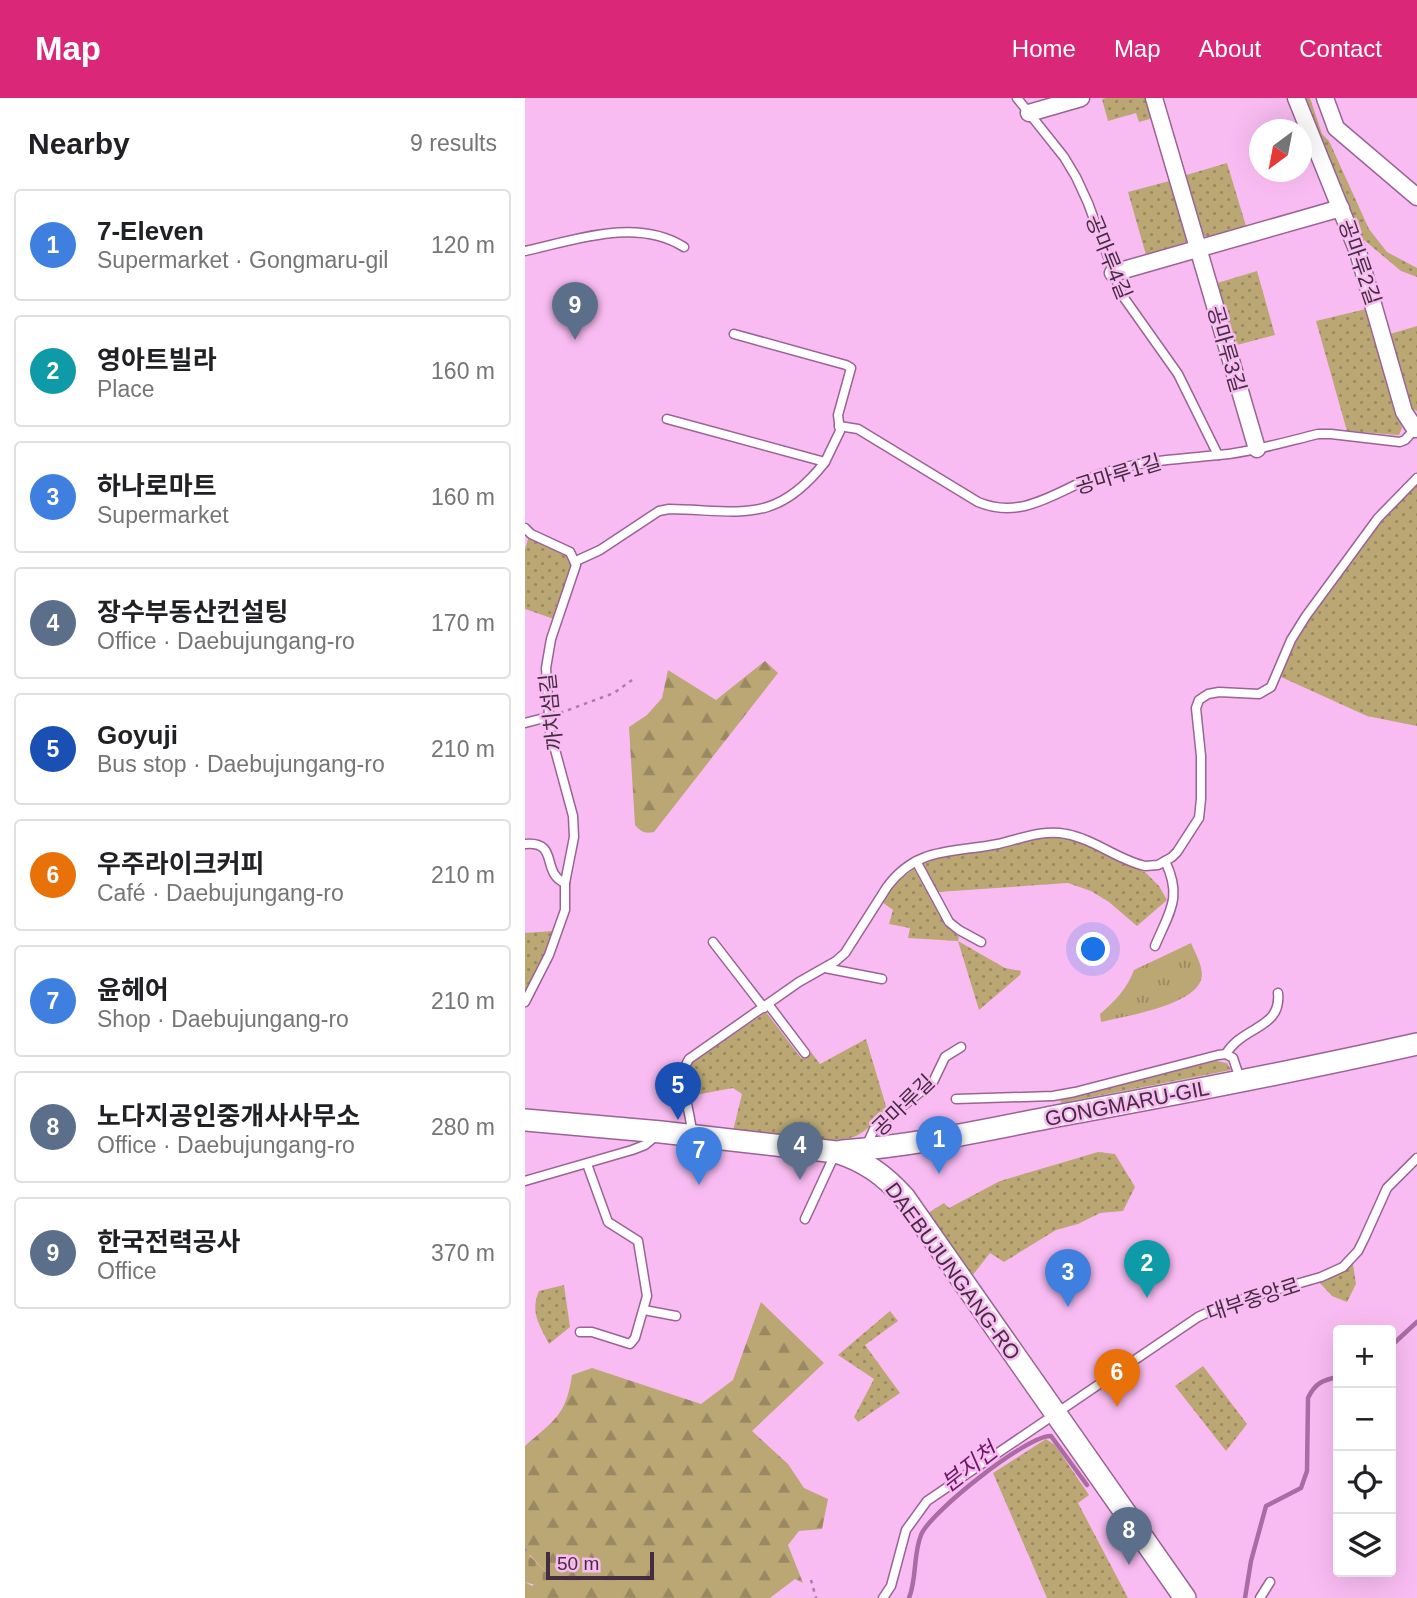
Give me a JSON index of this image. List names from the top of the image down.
{
  "streets": {
    "street": [
      "공마루2길",
      "공마루3길",
      "GONGMARU-GIL",
      "DAEBUJUNGANG-RO"
    ],
    "lane": [
      "공마루4길",
      "공마루1길",
      "까치섬길",
      "공마루길",
      "대부중앙로"
    ]
  },
  "crossings": [
    ["공마루4길", "공마루1길"],
    ["공마루2길", "공마루1길"],
    ["공마루3길", "공마루1길"],
    ["GONGMARU-GIL", "공마루길"],
    ["GONGMARU-GIL", "DAEBUJUNGANG-RO"],
    ["공마루길", "DAEBUJUNGANG-RO"],
    ["DAEBUJUNGANG-RO", "대부중앙로"]
  ],
  "water": ["분지천"],
  "scale_bar": "50 m",
  "north": "bottom left",
  "page": {
    "header": "Map",
    "nav": [
      "Home",
      "Map",
      "About",
      "Contact"
    ],
    "heading": ["Nearby", "9 results"],
    "list": [
      {
        "mark": "1",
        "name": "7-Eleven",
        "note": "Supermarket · Gongmaru-gil",
        "value": "120 m"
      },
      {
        "mark": "2",
        "name": "영아트빌라",
        "note": "Place",
        "value": "160 m"
      },
      {
        "mark": "3",
        "name": "하나로마트",
        "note": "Supermarket",
        "value": "160 m"
      },
      {
        "mark": "4",
        "name": "장수부동산컨설팅",
        "note": "Office · Daebujungang-ro",
        "value": "170 m"
      },
      {
        "mark": "5",
        "name": "Goyuji",
        "note": "Bus stop · Daebujungang-ro",
        "value": "210 m"
      },
      {
        "mark": "6",
        "name": "우주라이크커피",
        "note": "Café · Daebujungang-ro",
        "value": "210 m"
      },
      {
        "mark": "7",
        "name": "윤헤어",
        "note": "Shop · Daebujungang-ro",
        "value": "210 m"
      },
      {
        "mark": "8",
        "name": "노다지공인중개사사무소",
        "note": "Office · Daebujungang-ro",
        "value": "280 m"
      },
      {
        "mark": "9",
        "name": "한국전력공사",
        "note": "Office",
        "value": "370 m"
      }
    ],
    "pins": [
      "9",
      "5",
      "1",
      "4",
      "7",
      "2",
      "3",
      "6",
      "8"
    ],
    "map_buttons": ["+", "−"],
    "scale": "50 m"
  }
}
